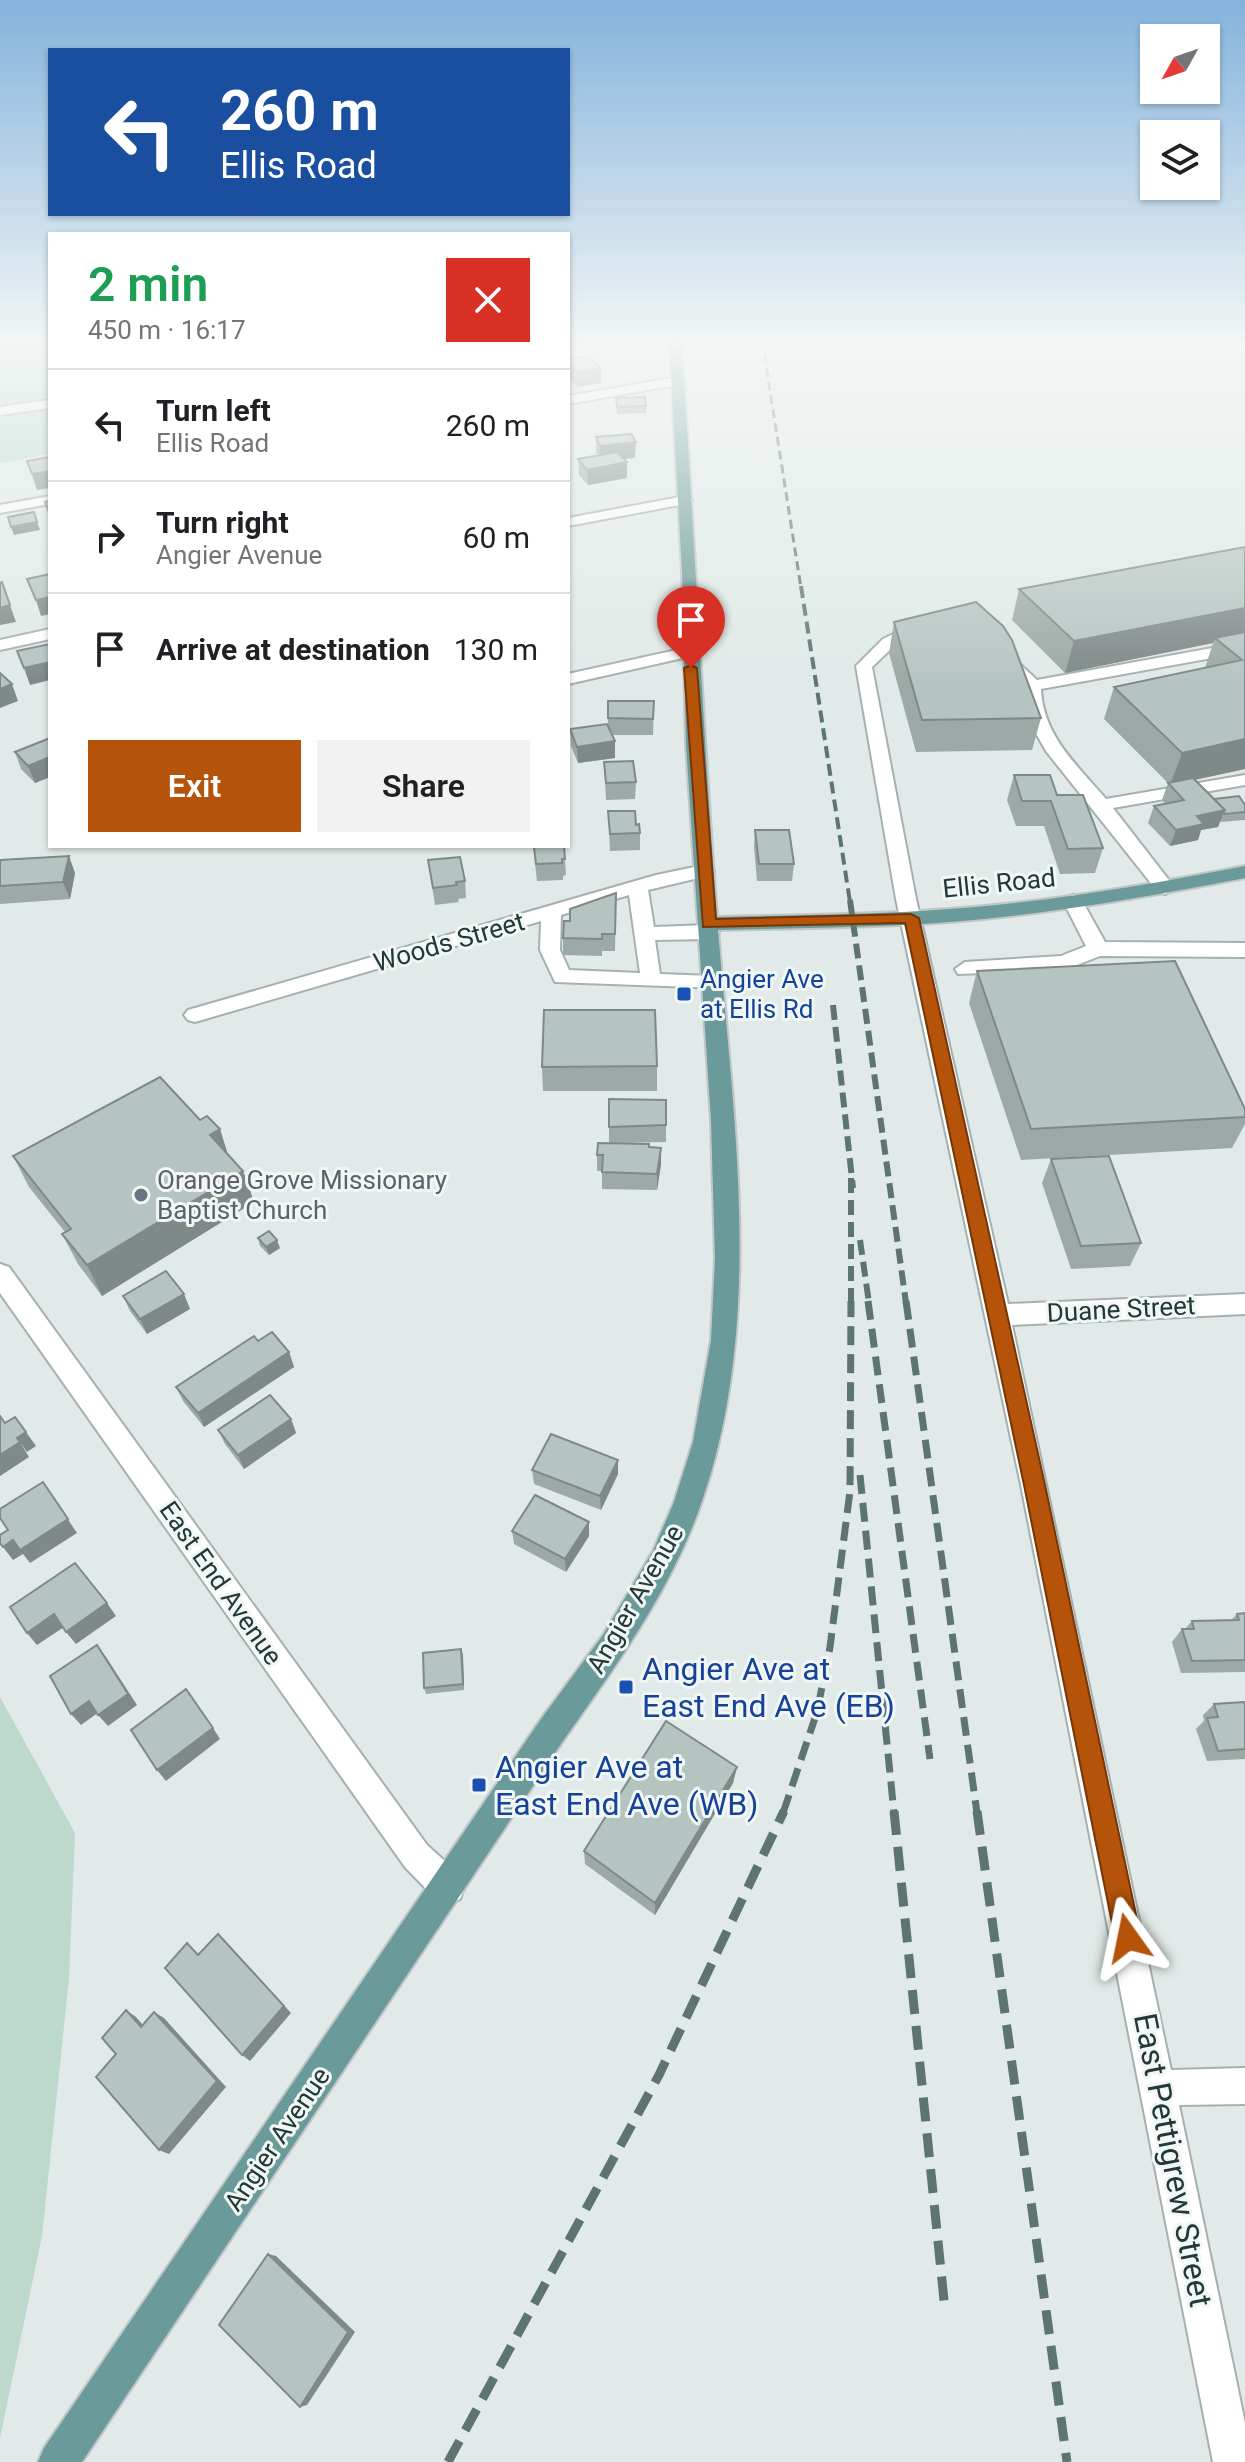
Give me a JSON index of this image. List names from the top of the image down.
{
  "streets": {
    "main road": ["Ellis Road", "Angier Avenue"],
    "street": [
      "Woods Street",
      "Duane Street",
      "East End Avenue",
      "East Pettigrew Street"
    ]
  },
  "crossings": [
    ["Ellis Road", "Angier Avenue"],
    ["Ellis Road", "East Pettigrew Street"],
    ["Woods Street", "Angier Avenue"],
    ["Duane Street", "East Pettigrew Street"],
    ["East End Avenue", "Angier Avenue"]
  ],
  "places": {
    "transit": ["Angier Ave at Ellis Rd", "Angier Ave at East End Ave (EB)", "Angier Ave at East End Ave (WB)"],
    "other": ["Orange Grove Missionary Baptist Church"]
  },
  "north": "bottom left",
  "page": {
    "turn": ["260 m", "Ellis Road"],
    "heading": ["2 min", "450 m · 16:17"],
    "list": [
      {
        "name": "Turn left",
        "note": "Ellis Road",
        "value": "260 m"
      },
      {
        "name": "Turn right",
        "note": "Angier Avenue",
        "value": "60 m"
      },
      {
        "name": "Arrive at destination",
        "value": "130 m"
      }
    ],
    "buttons": ["Exit", "Share"]
  }
}
